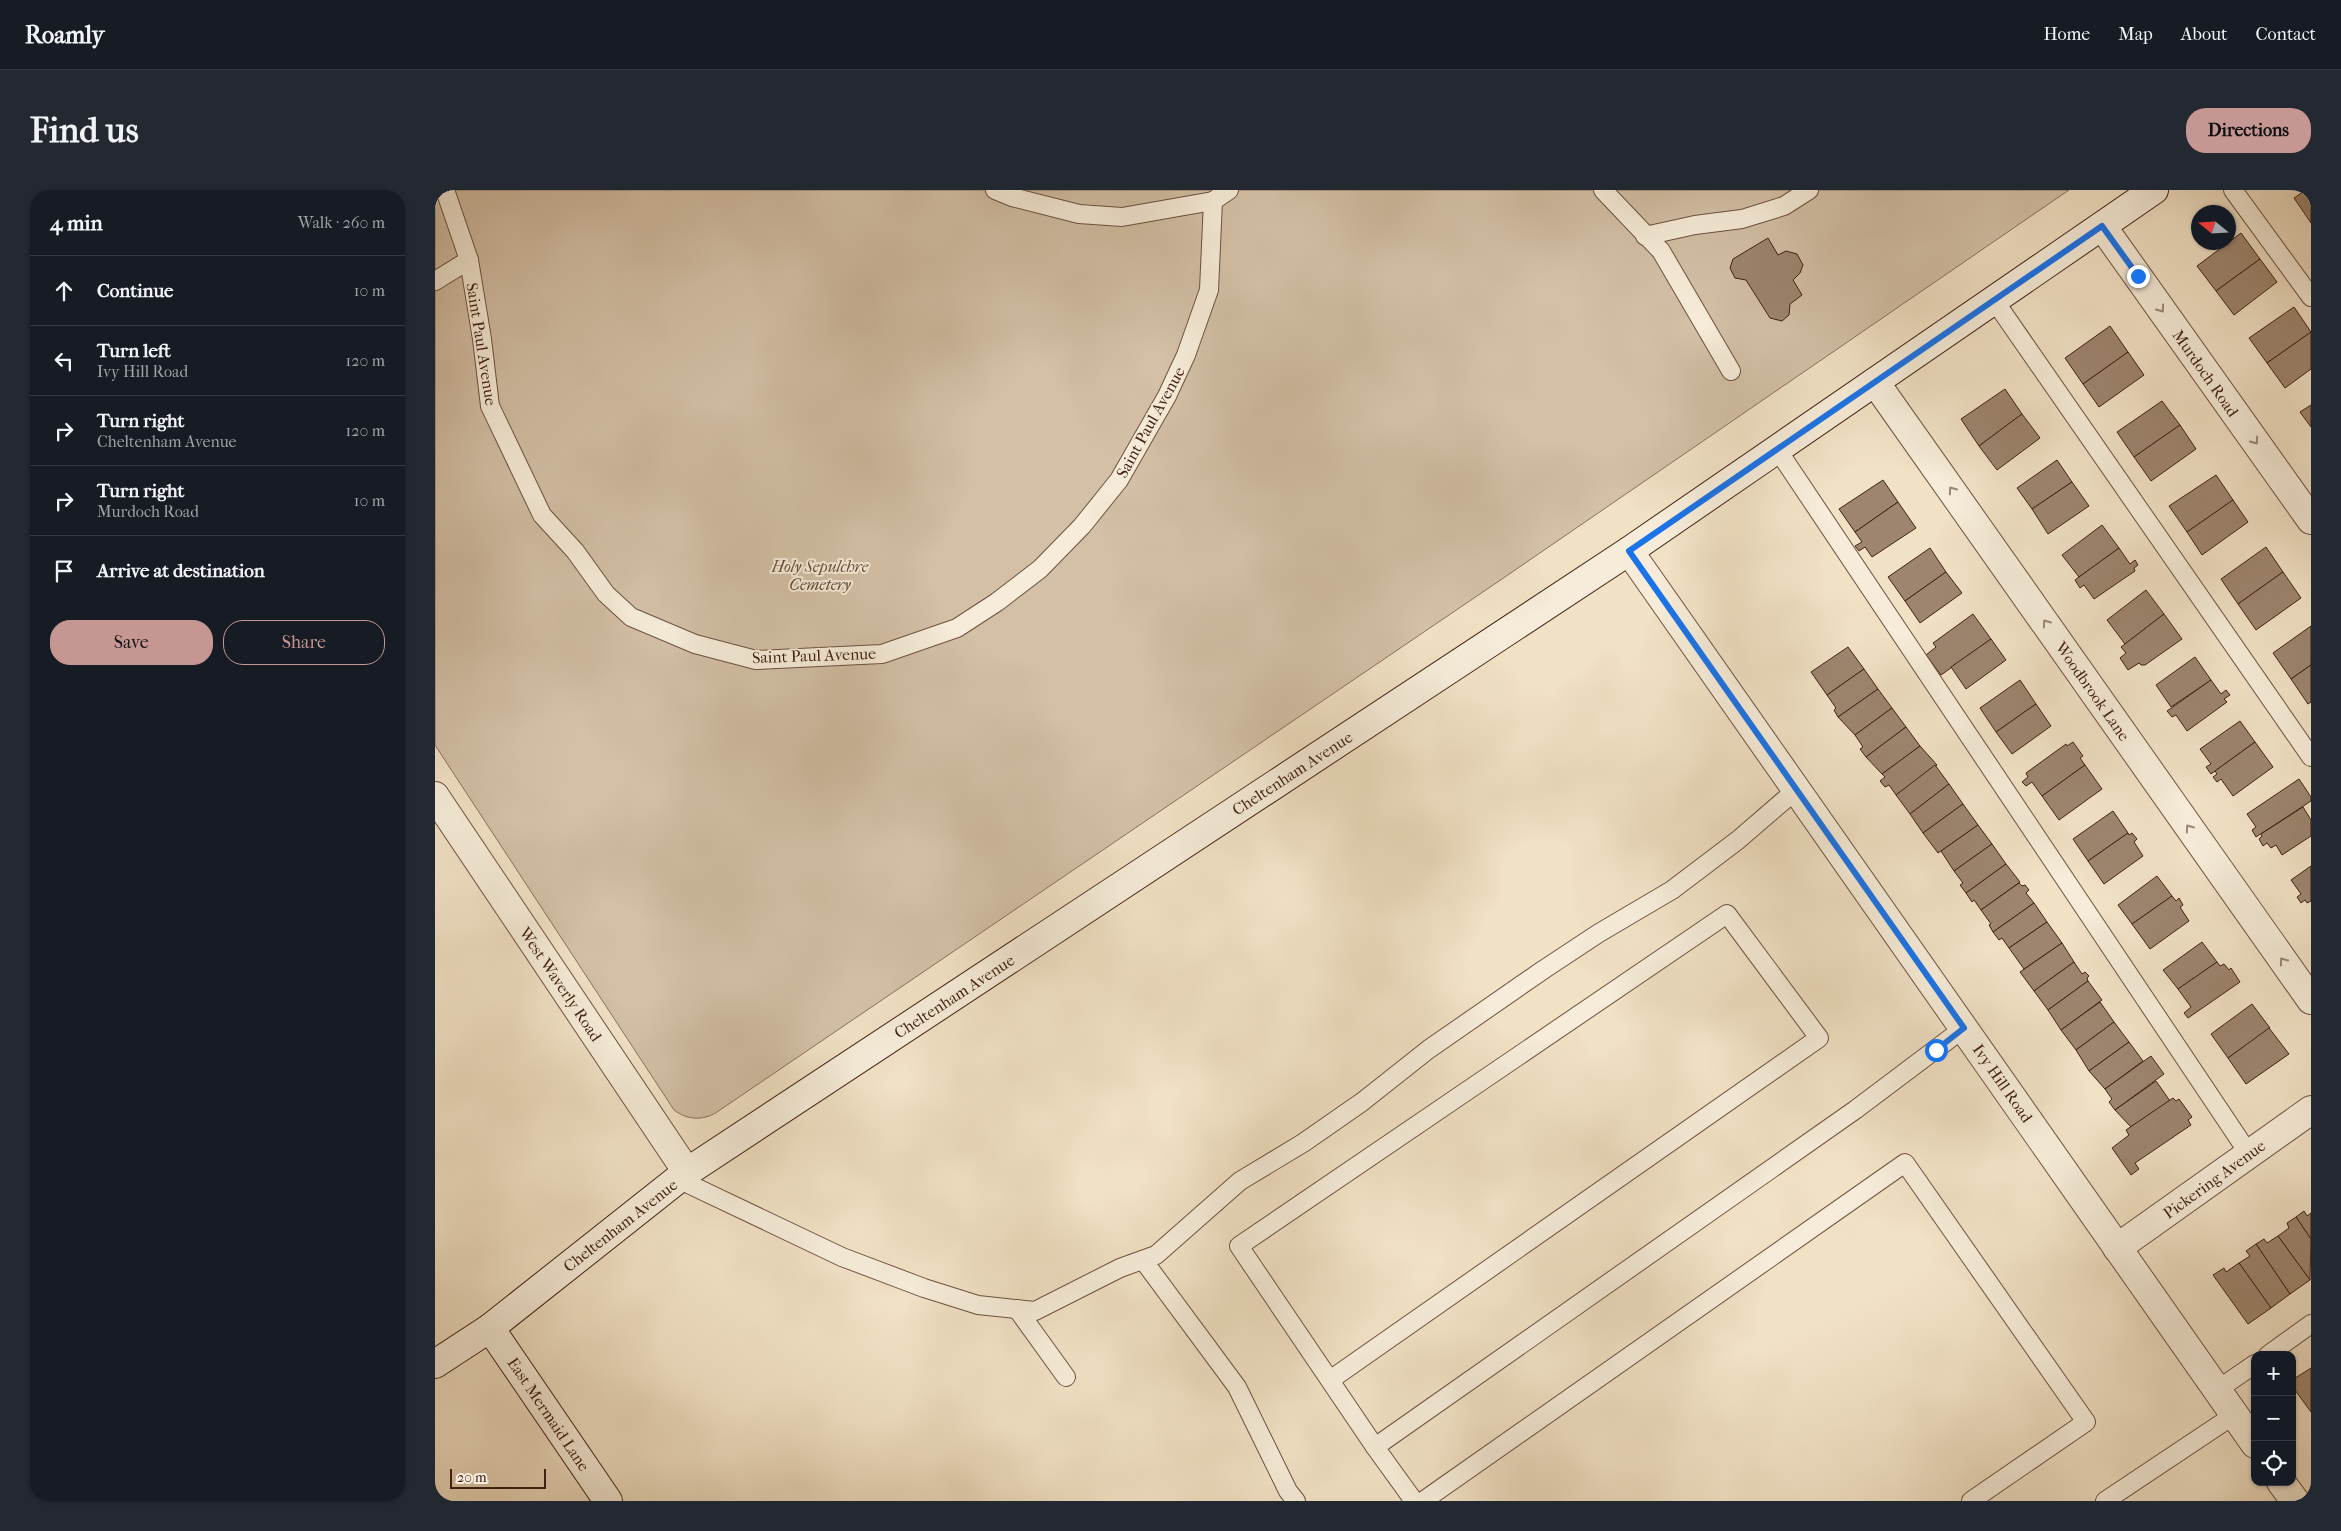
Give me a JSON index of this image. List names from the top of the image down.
{
  "streets": {
    "street": [
      "Murdoch Road",
      "Woodbrook Lane",
      "Cheltenham Avenue",
      "West Waverly Road",
      "Ivy Hill Road",
      "Pickering Avenue",
      "East Mermaid Lane"
    ],
    "lane": ["Saint Paul Avenue"]
  },
  "crossings": [
    ["Murdoch Road", "Cheltenham Avenue"],
    ["Woodbrook Lane", "Cheltenham Avenue"],
    ["Cheltenham Avenue", "West Waverly Road"],
    ["Cheltenham Avenue", "Ivy Hill Road"],
    ["Cheltenham Avenue", "East Mermaid Lane"],
    ["Ivy Hill Road", "Pickering Avenue"]
  ],
  "one_way": ["Murdoch Road", "Woodbrook Lane"],
  "parks": ["Holy Sepulchre Cemetery"],
  "scale_bar": "20 m",
  "north": "left",
  "page": {
    "header": "Roamly",
    "nav": [
      "Home",
      "Map",
      "About",
      "Contact"
    ],
    "buttons": [
      "Directions",
      ["Save", "Share"]
    ],
    "title": "Find us",
    "heading": ["4 min", "Walk · 260 m"],
    "list": [
      ["Continue", "10 m"],
      ["Turn left", "Ivy Hill Road", "120 m"],
      ["Turn right", "Cheltenham Avenue", "120 m"],
      ["Turn right", "Murdoch Road", "10 m"],
      "Arrive at destination"
    ],
    "map_buttons": ["+", "−"],
    "scale": "20 m"
  }
}
